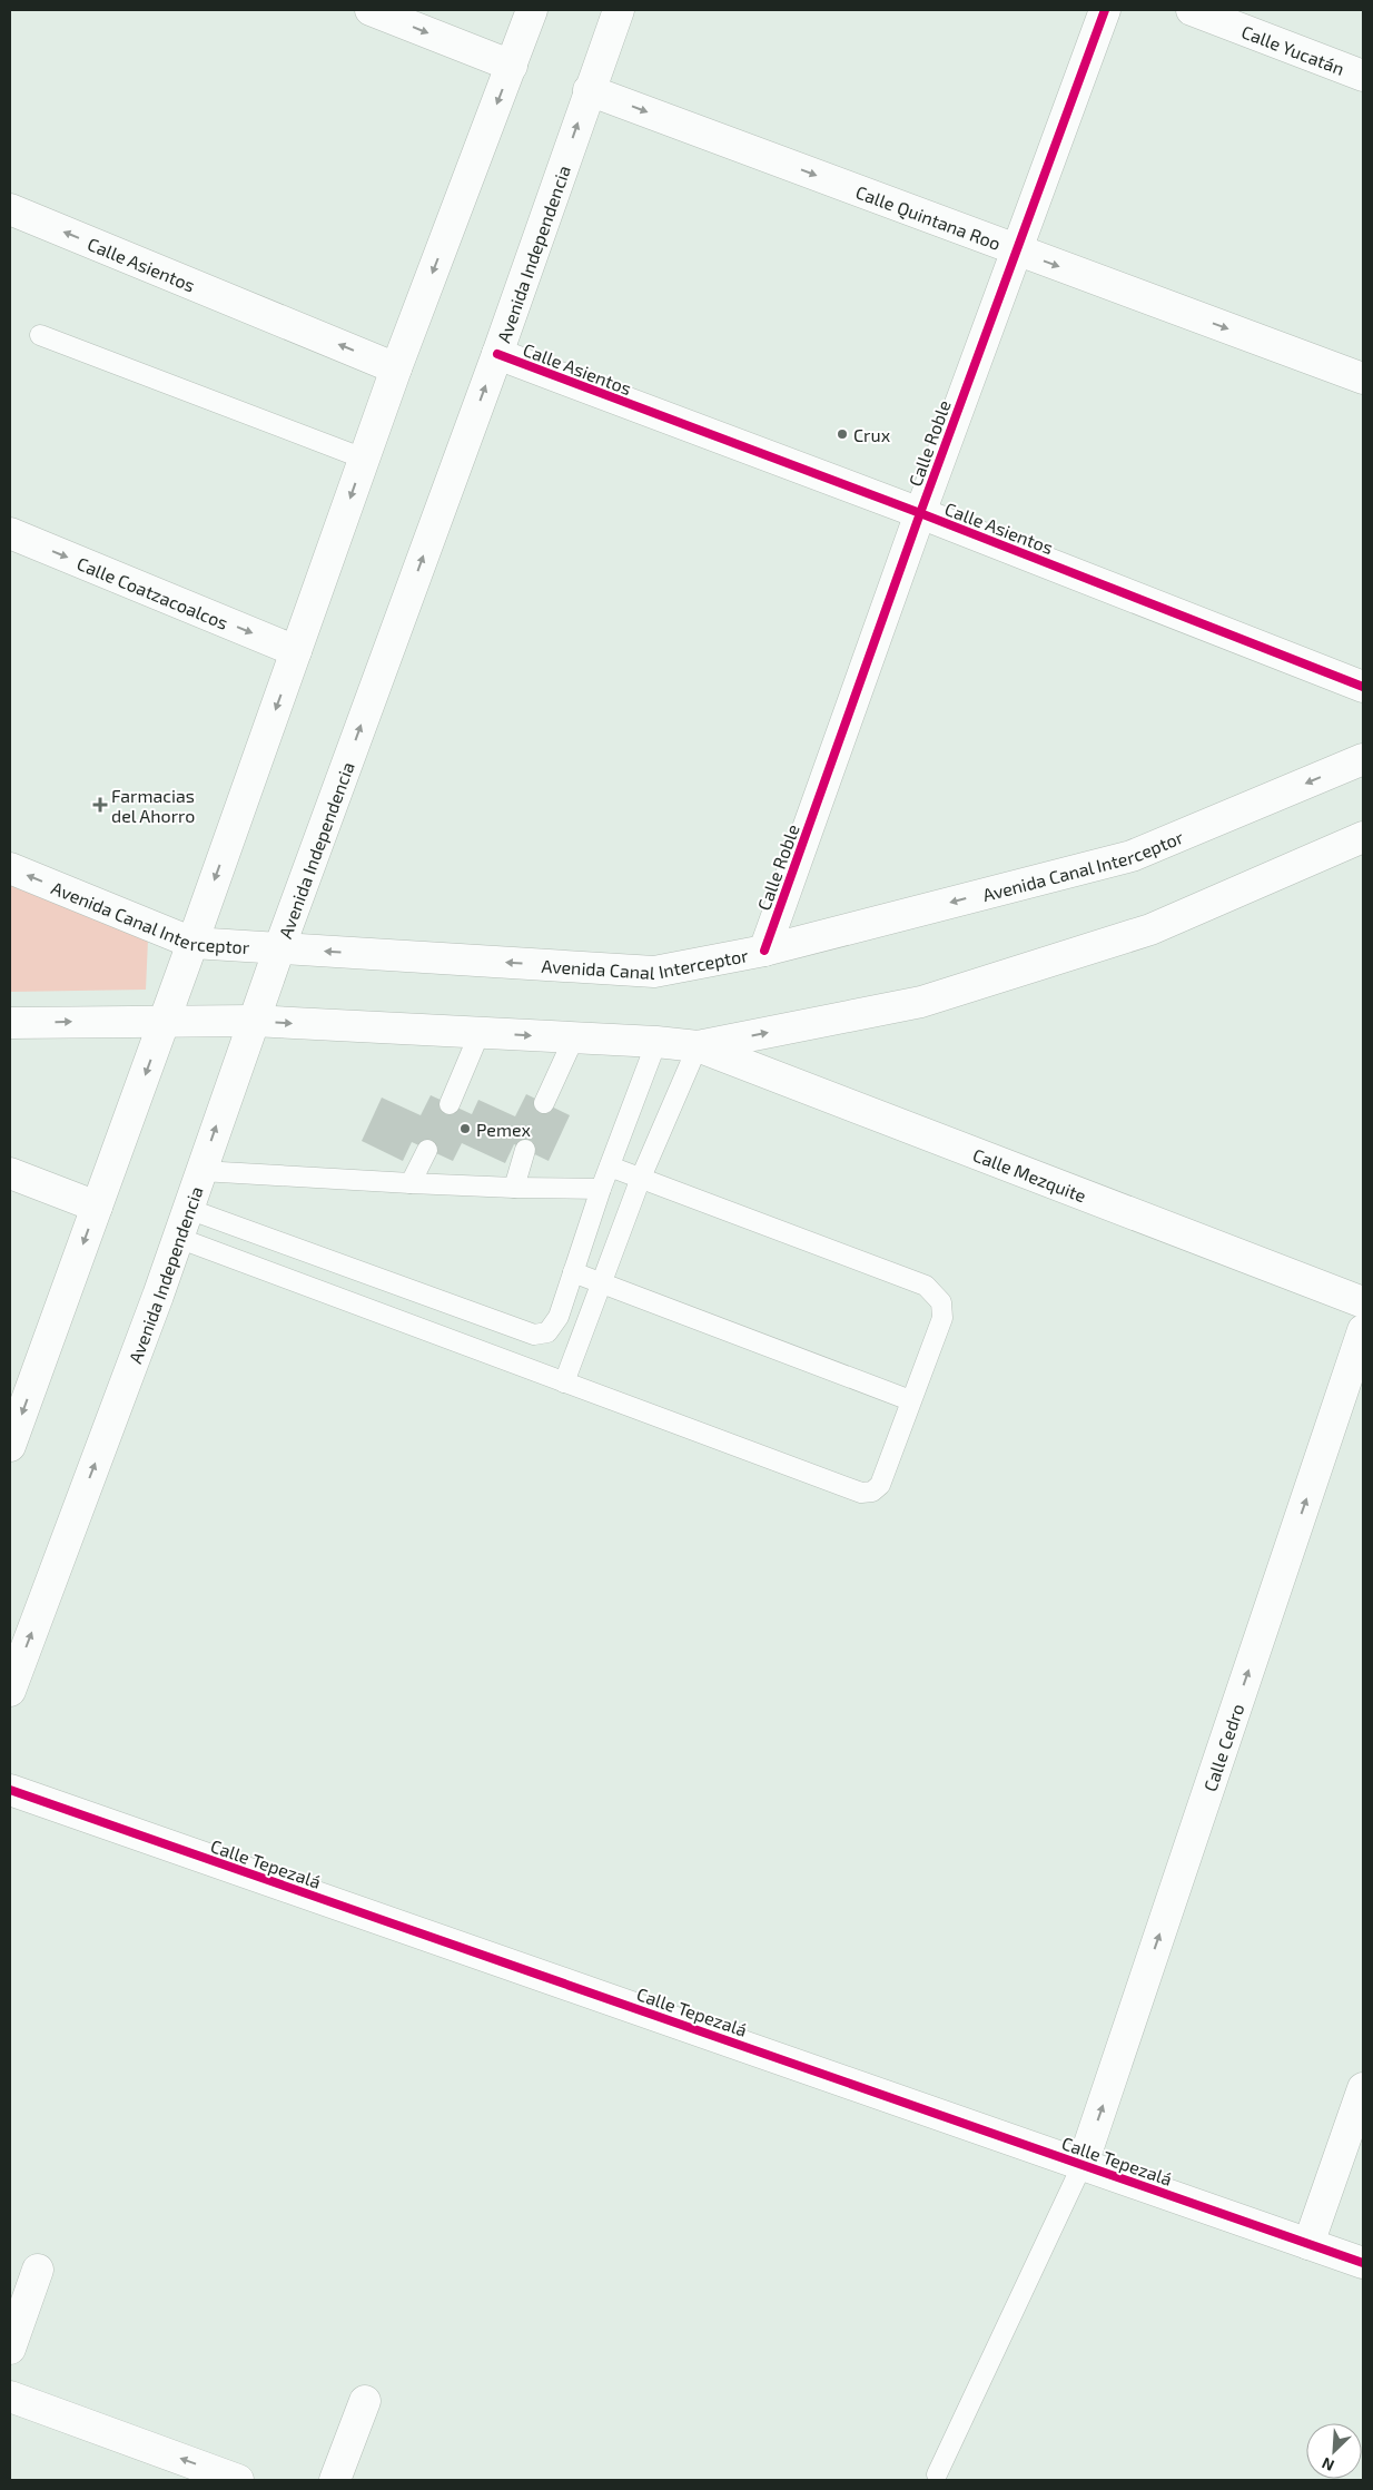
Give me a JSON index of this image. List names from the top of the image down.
{
  "streets": {
    "street": [
      "Calle Yucatán",
      "Calle Quintana Roo",
      "Avenida Independencia",
      "Calle Asientos",
      "Calle Roble",
      "Calle Coatzacoalcos",
      "Avenida Canal Interceptor",
      "Calle Mezquite",
      "Calle Cedro",
      "Calle Tepezalá"
    ]
  },
  "crossings": [
    ["Calle Quintana Roo", "Avenida Independencia"],
    ["Calle Quintana Roo", "Calle Roble"],
    ["Avenida Independencia", "Calle Asientos"],
    ["Avenida Independencia", "Avenida Canal Interceptor"],
    ["Calle Asientos", "Calle Roble"],
    ["Calle Roble", "Avenida Canal Interceptor"],
    ["Calle Cedro", "Calle Tepezalá"]
  ],
  "one_way": ["Calle Quintana Roo", "Calle Coatzacoalcos", "Calle Cedro"],
  "places": {
    "other": ["Crux", "Pemex"],
    "health": ["Farmacias del Ahorro"]
  },
  "north": "bottom left"
}
